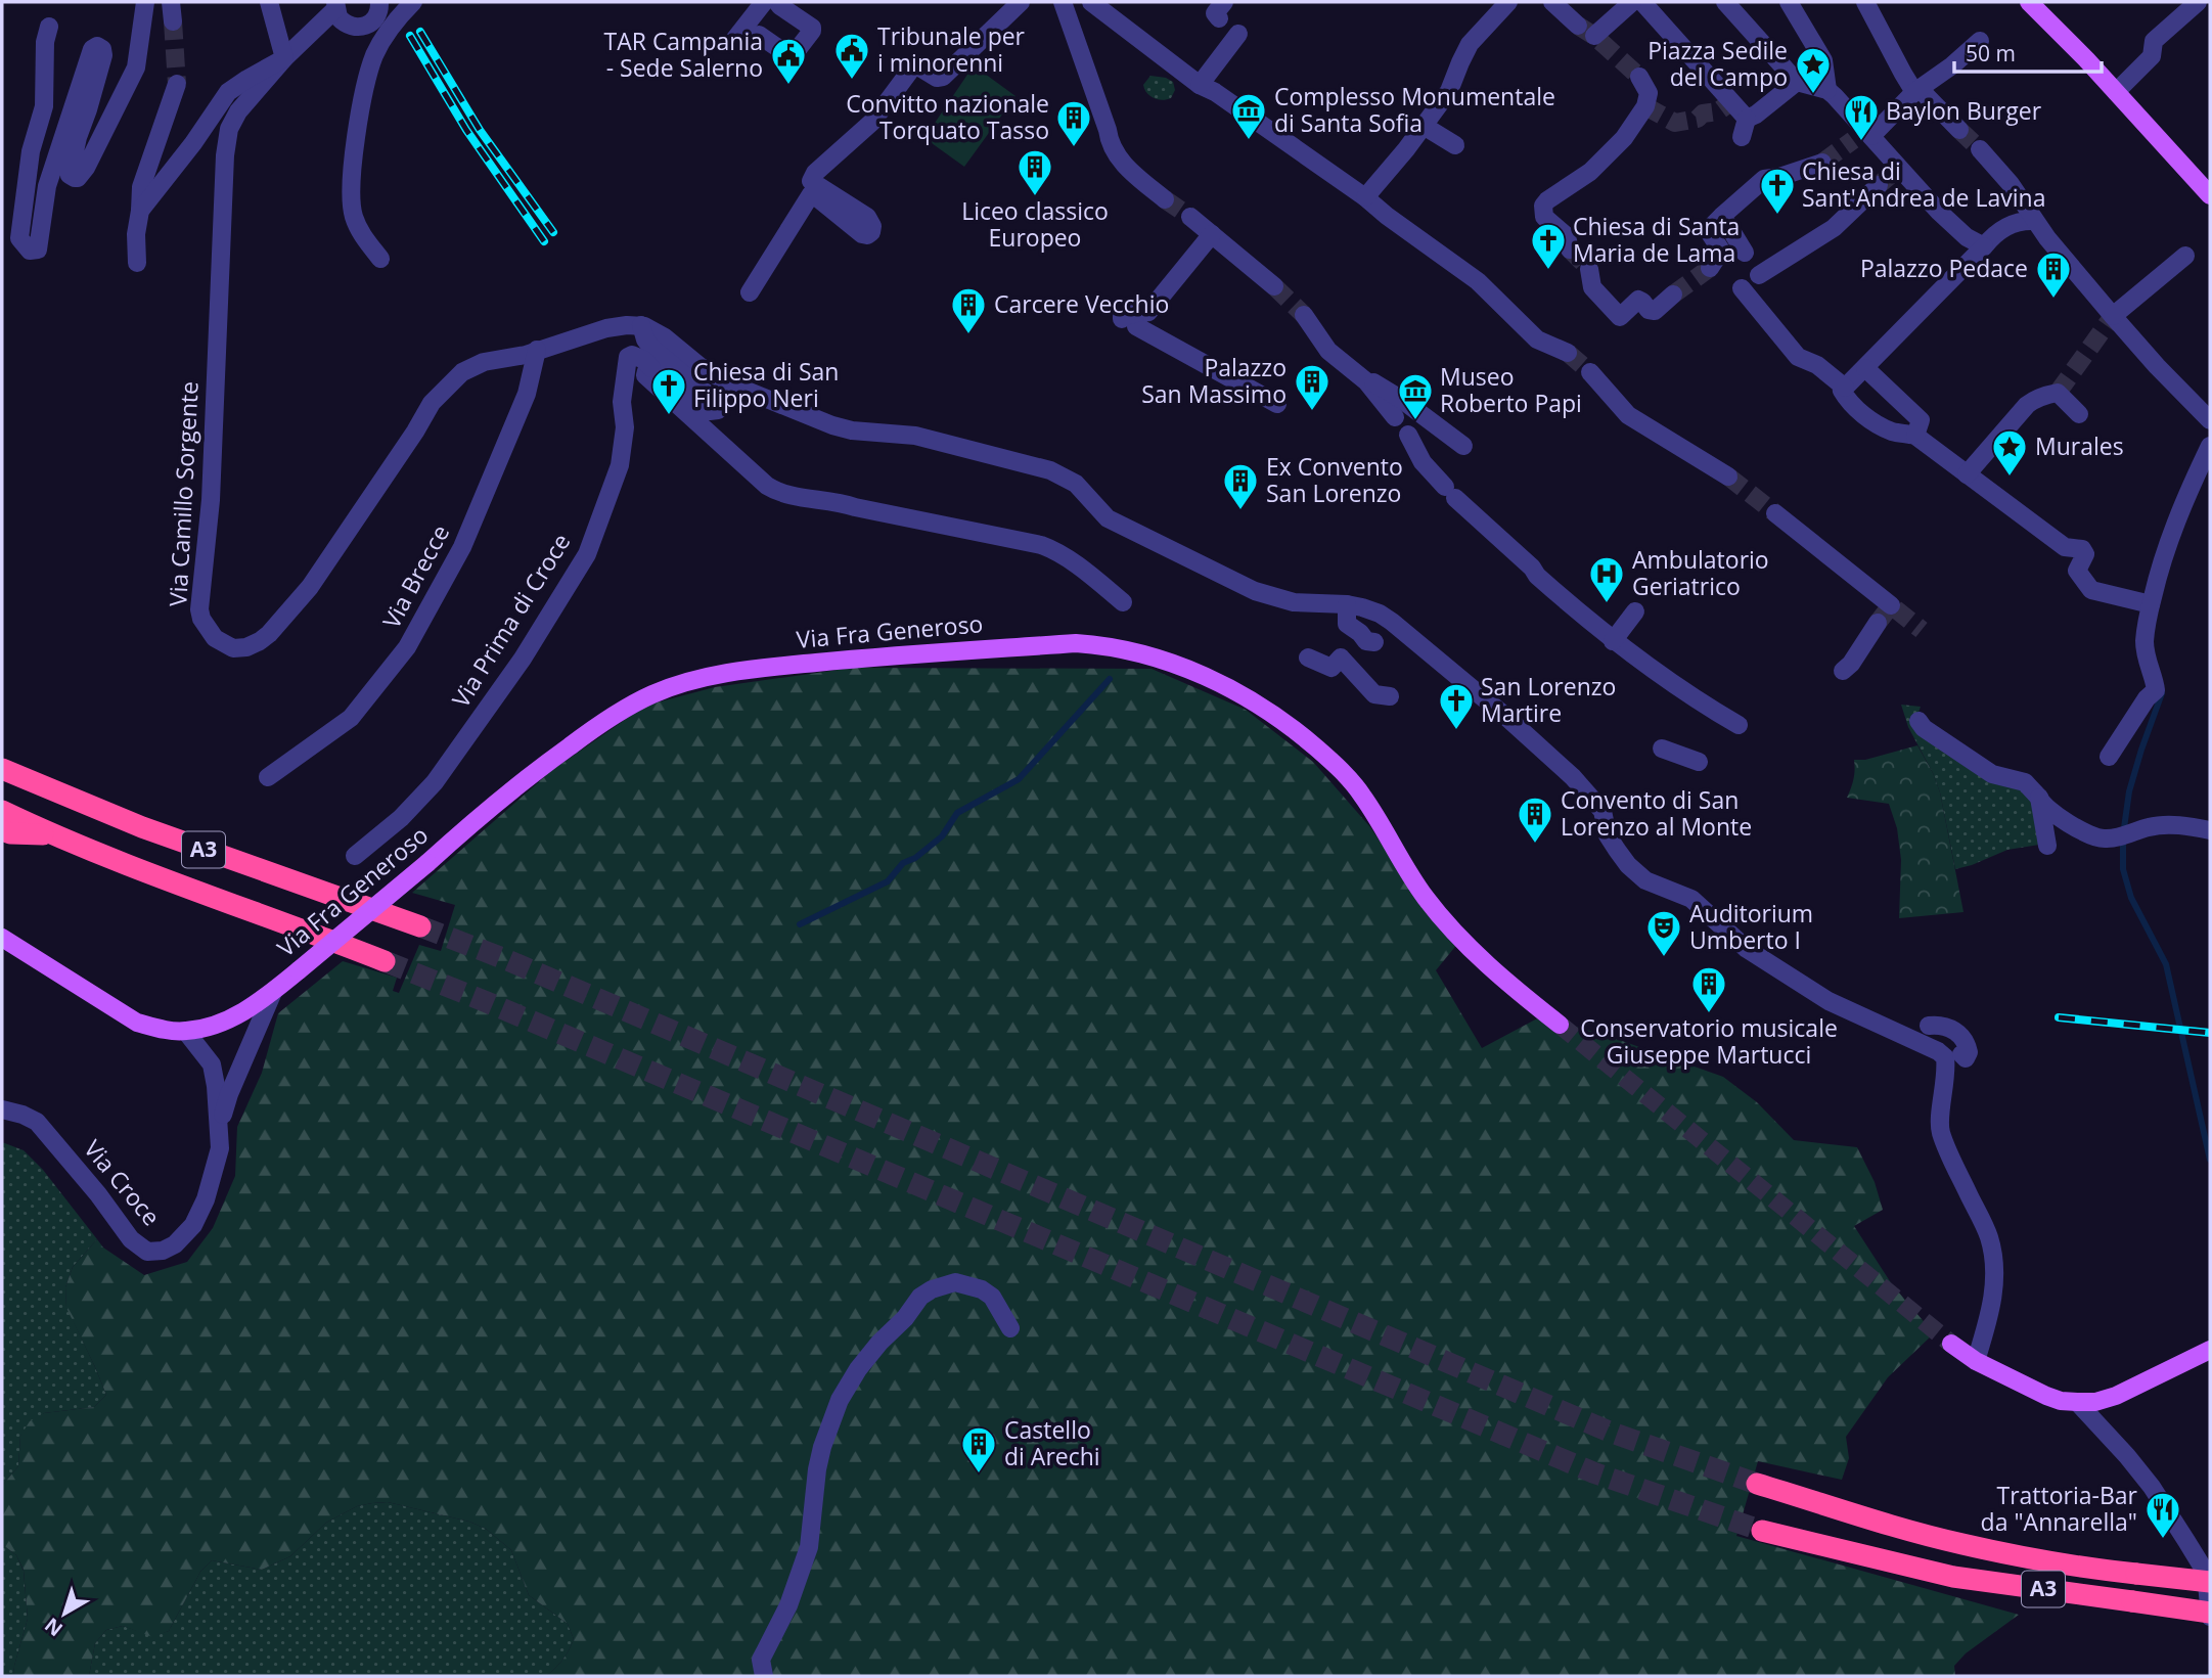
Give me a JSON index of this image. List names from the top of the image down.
{
  "streets": {
    "highway": ["A3"],
    "main road": ["Via Fra Generoso"],
    "street": [
      "Via Camillo Sorgente",
      "Via Brecce",
      "Via Prima di Croce",
      "Via Croce"
    ]
  },
  "crossings": [
    ["Via Camillo Sorgente", "Via Brecce"],
    ["Via Fra Generoso", "Via Croce"]
  ],
  "places": {
    "public building": ["Tribunale per i minorenni", "TAR Campania - Sede Salerno"],
    "place": ["Piazza Sedile del Campo", "Murales"],
    "museum": ["Complesso Monumentale di Santa Sofia", "Museo Roberto Papi"],
    "restaurant": ["Baylon Burger", "Trattoria-Bar da \"Annarella\""],
    "building": [
      "Convitto nazionale Torquato Tasso",
      "Liceo classico Europeo",
      "Palazzo Pedace",
      "Carcere Vecchio",
      "Palazzo San Massimo",
      "Ex Convento San Lorenzo",
      "Convento di San Lorenzo al Monte",
      "Conservatorio musicale Giuseppe Martucci",
      "Castello di Arechi"
    ],
    "church": [
      "Chiesa di Sant'Andrea de Lavina",
      "Chiesa di Santa Maria de Lama",
      "Chiesa di San Filippo Neri",
      "San Lorenzo Martire"
    ],
    "hospital": ["Ambulatorio Geriatrico"],
    "theatre": ["Auditorium Umberto I"]
  },
  "scale_bar": "50 m",
  "north": "bottom left"
}
